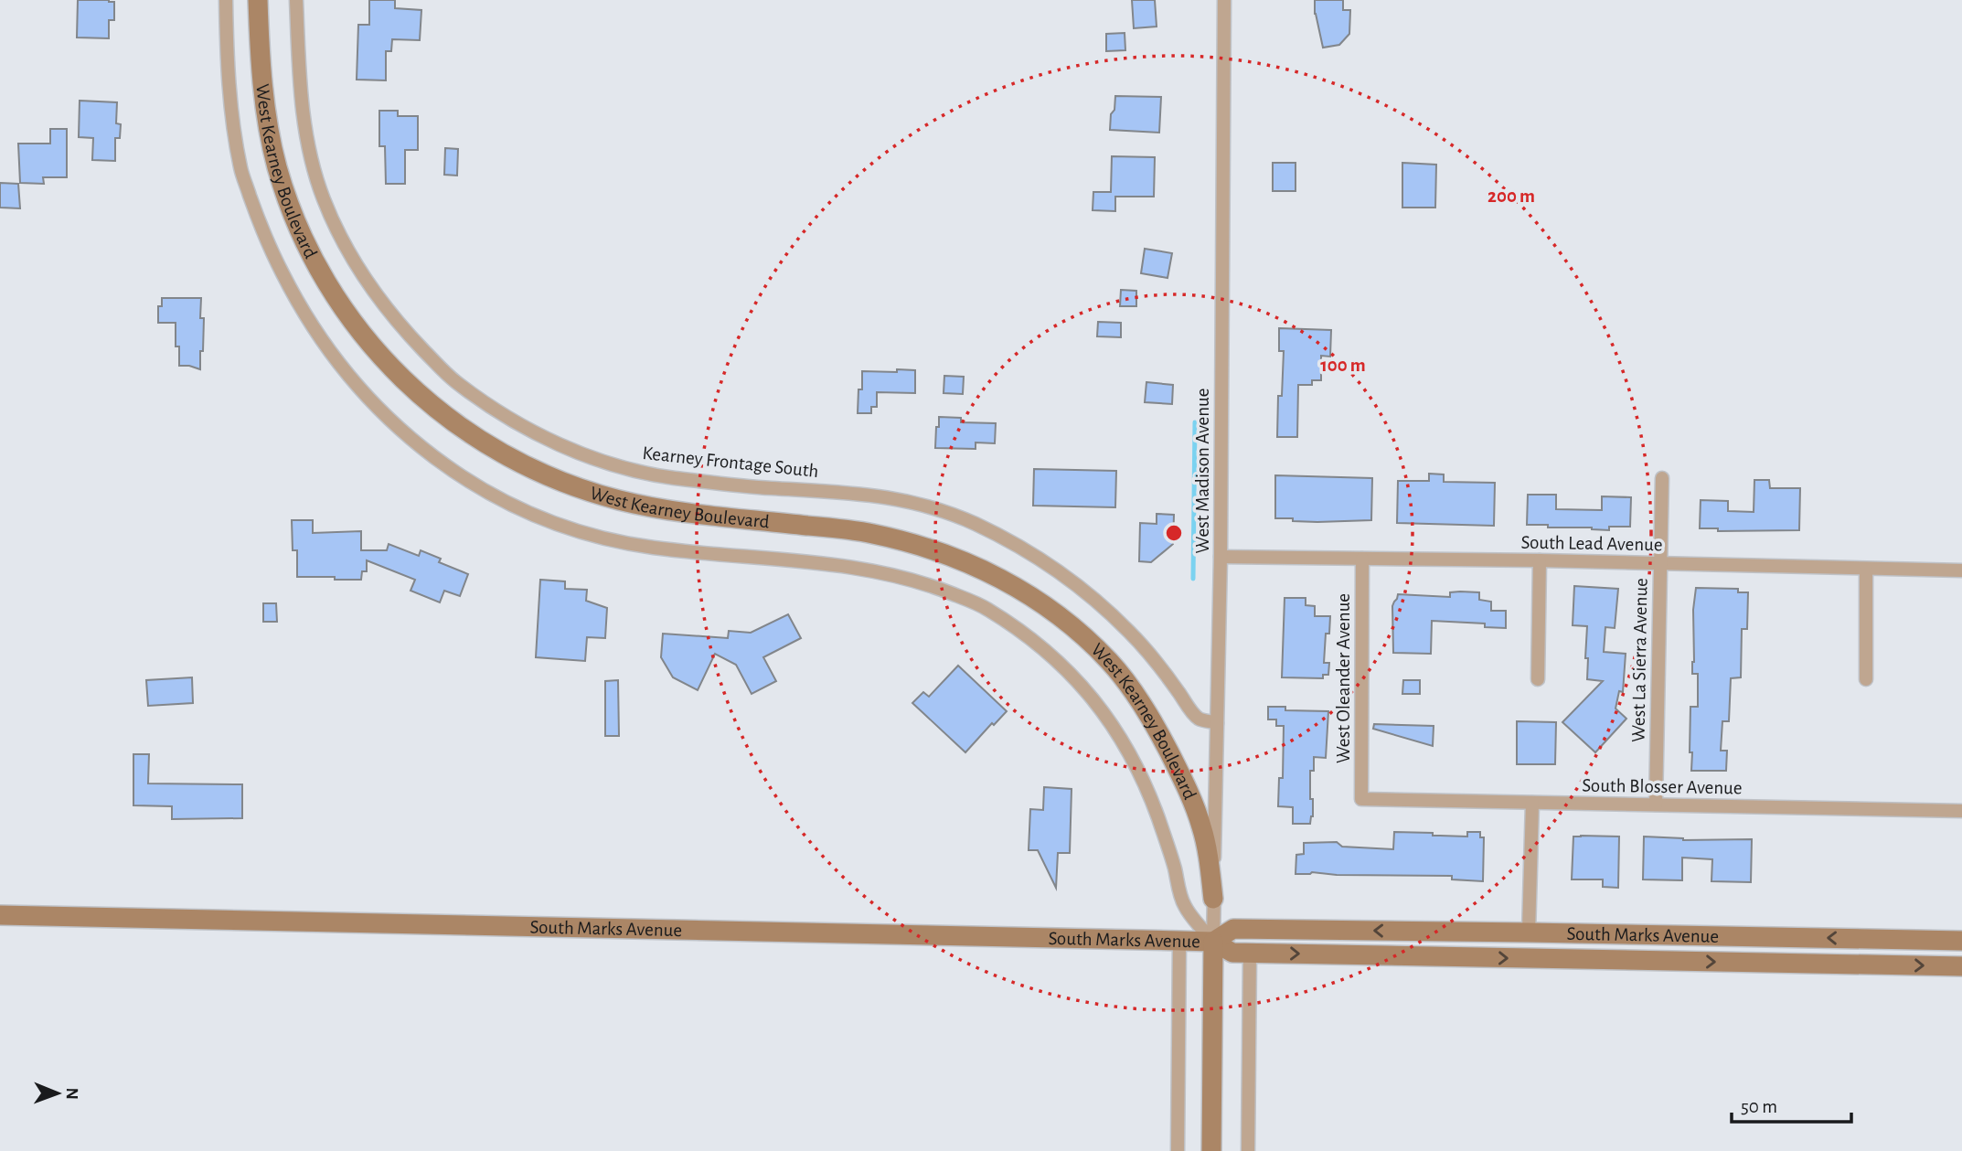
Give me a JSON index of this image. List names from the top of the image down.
{
  "streets": {
    "main road": ["West Kearney Boulevard", "South Marks Avenue"],
    "street": [
      "Kearney Frontage South",
      "West Madison Avenue",
      "South Lead Avenue",
      "West La Sierra Avenue",
      "West Oleander Avenue",
      "South Blosser Avenue"
    ]
  },
  "crossings": [
    ["West Kearney Boulevard", "West Madison Avenue"],
    ["Kearney Frontage South", "West Madison Avenue"],
    ["West Madison Avenue", "South Lead Avenue"],
    ["West Madison Avenue", "South Marks Avenue"],
    ["South Lead Avenue", "West La Sierra Avenue"],
    ["South Lead Avenue", "West Oleander Avenue"],
    ["West La Sierra Avenue", "South Blosser Avenue"],
    ["West Oleander Avenue", "South Blosser Avenue"]
  ],
  "scale_bar": "50 m",
  "north": "right",
  "rings": ["200 m", "100 m"]
}
